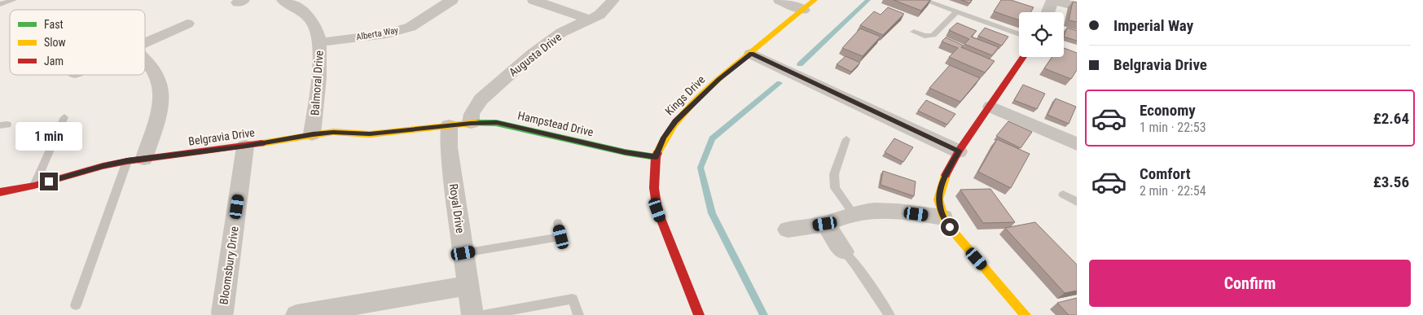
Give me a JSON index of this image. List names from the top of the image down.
{
  "streets": {
    "street": [
      "Alberta Way",
      "Augusta Drive",
      "Balmoral Drive",
      "Kings Drive",
      "Hampstead Drive",
      "Belgravia Drive",
      "Royal Drive",
      "Bloomsbury Drive"
    ]
  },
  "crossings": [
    ["Alberta Way", "Balmoral Drive"],
    ["Augusta Drive", "Hampstead Drive"],
    ["Balmoral Drive", "Belgravia Drive"],
    ["Kings Drive", "Hampstead Drive"],
    ["Hampstead Drive", "Belgravia Drive"],
    ["Hampstead Drive", "Royal Drive"],
    ["Belgravia Drive", "Royal Drive"],
    ["Belgravia Drive", "Bloomsbury Drive"]
  ],
  "legend": ["Fast", "Slow", "Jam"],
  "page": {
    "banner": ["Imperial Way", "Belgravia Drive"],
    "list": [
      {
        "name": "Economy",
        "note": "1 min · 22:53",
        "value": "£2.64"
      },
      {
        "name": "Comfort",
        "note": "2 min · 22:54",
        "value": "£3.56"
      }
    ],
    "bubble": "1 min",
    "buttons": "Confirm"
  }
}
